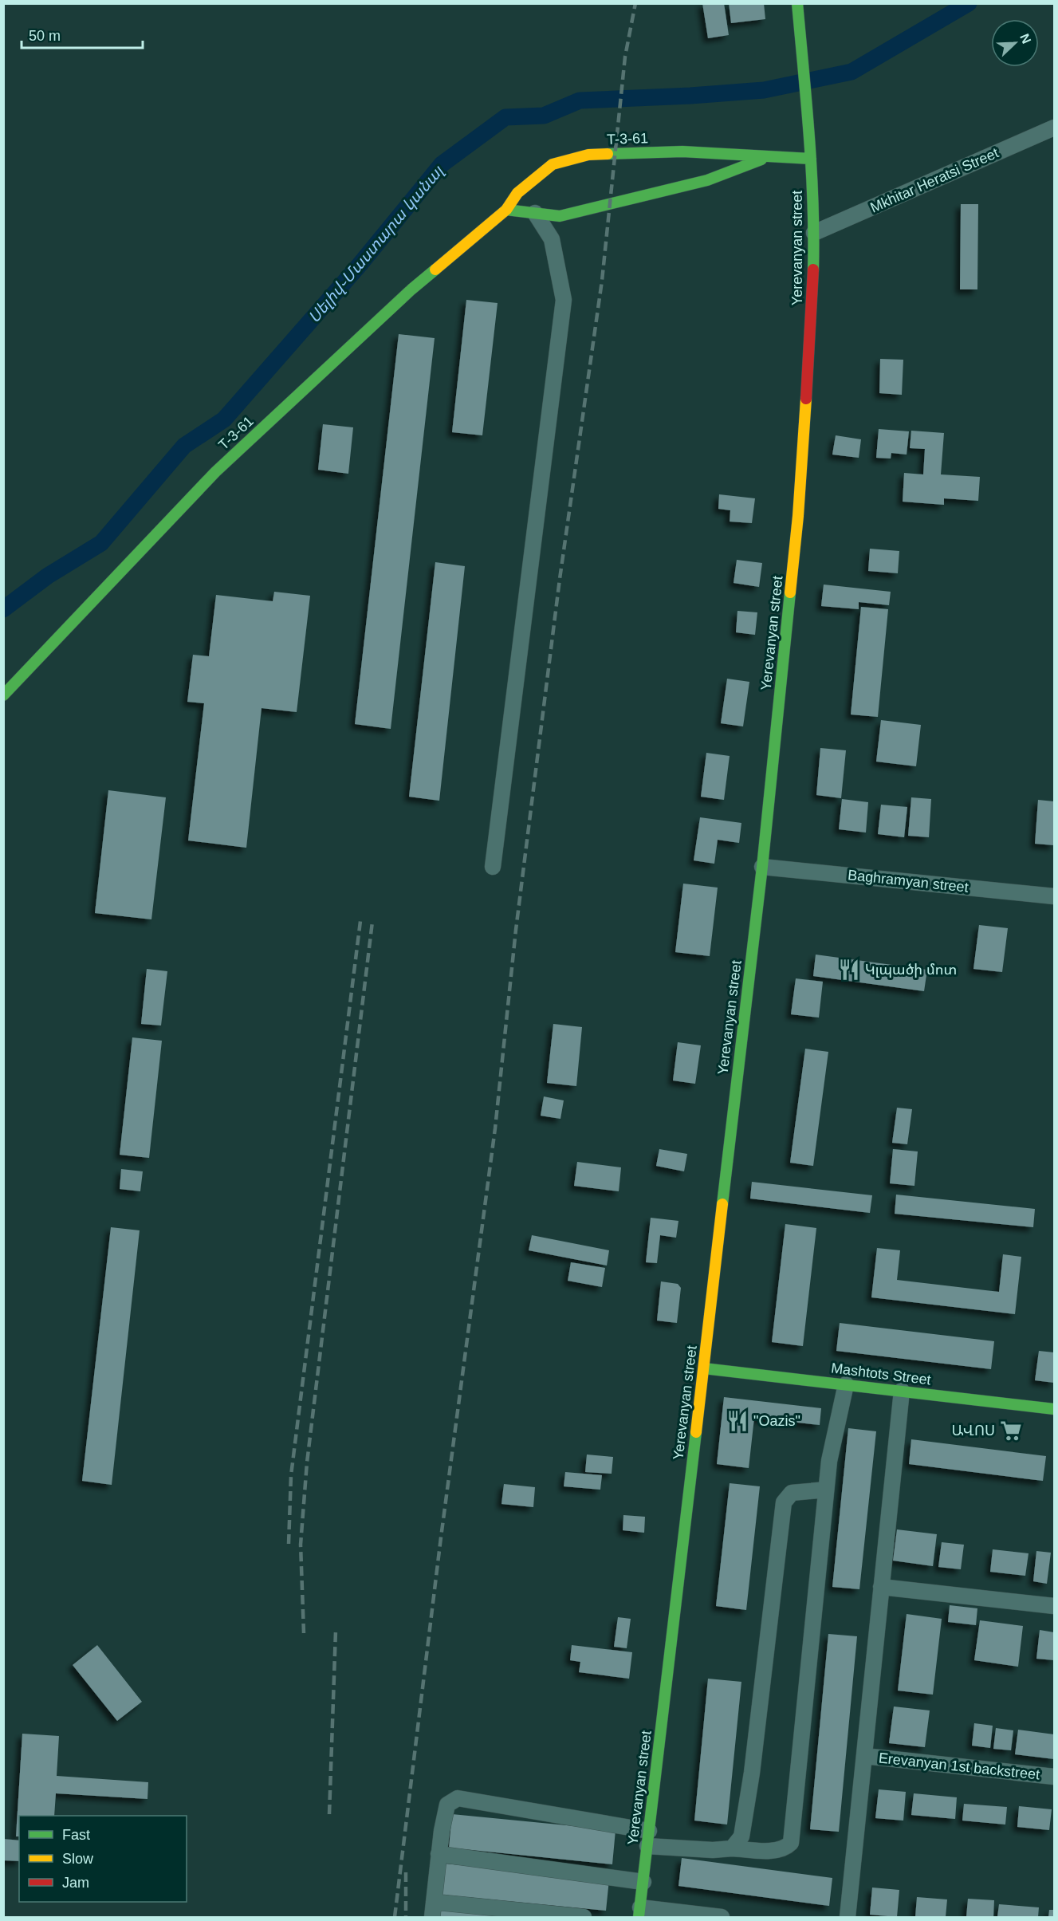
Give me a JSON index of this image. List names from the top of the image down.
{
  "streets": {
    "main road": ["T-3-61", "Yerevanyan street", "Mashtots Street"],
    "street": ["Mkhitar Heratsi Street", "Baghramyan street", "Erevanyan 1st backstreet"]
  },
  "crossings": [
    ["T-3-61", "Yerevanyan street"],
    ["Mkhitar Heratsi Street", "Yerevanyan street"],
    ["Yerevanyan street", "Baghramyan street"],
    ["Yerevanyan street", "Mashtots Street"]
  ],
  "water": ["Սելիվ֊Մաստարա կանալ"],
  "places": {
    "restaurant": ["Կլպածի մոտ", "\"Oazis\""],
    "supermarket": ["ԱՎՈՍ"]
  },
  "legend": ["Fast", "Slow", "Jam"],
  "scale_bar": "50 m",
  "north": "top right"
}
